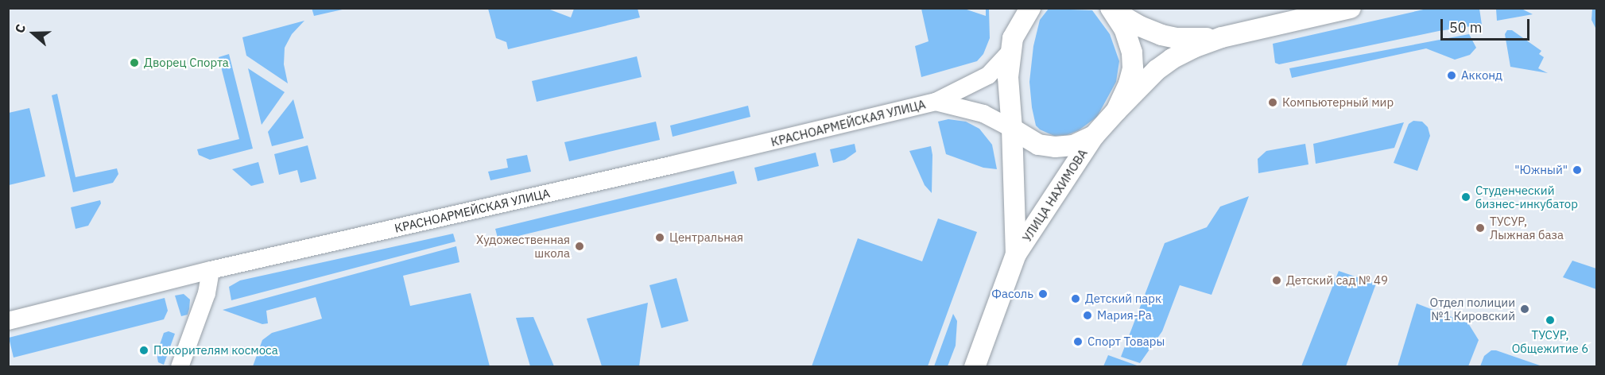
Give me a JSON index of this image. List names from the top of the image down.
{
  "streets": {
    "main road": ["КРАСНОАРМЕЙСКАЯ УЛИЦА", "УЛИЦА НАХИМОВА"]
  },
  "crossings": [
    ["КРАСНОАРМЕЙСКАЯ УЛИЦА", "УЛИЦА НАХИМОВА"]
  ],
  "places": [
    "Дворец Спорта",
    "Акконд",
    "Компьютерный мир",
    "\"Южный\"",
    "Студенческий бизнес-инкубатор",
    "ТУСУР, Лыжная база",
    "Центральная",
    "Художественная школа",
    "Детский сад № 49",
    "Фасоль",
    "Детский парк",
    "Отдел полиции №1 Кировский",
    "Мария-Ра",
    "ТУСУР, Общежитие 6",
    "Спорт Товары",
    "Покорителям космоса"
  ],
  "scale_bar": "50 m",
  "north": "left"
}
